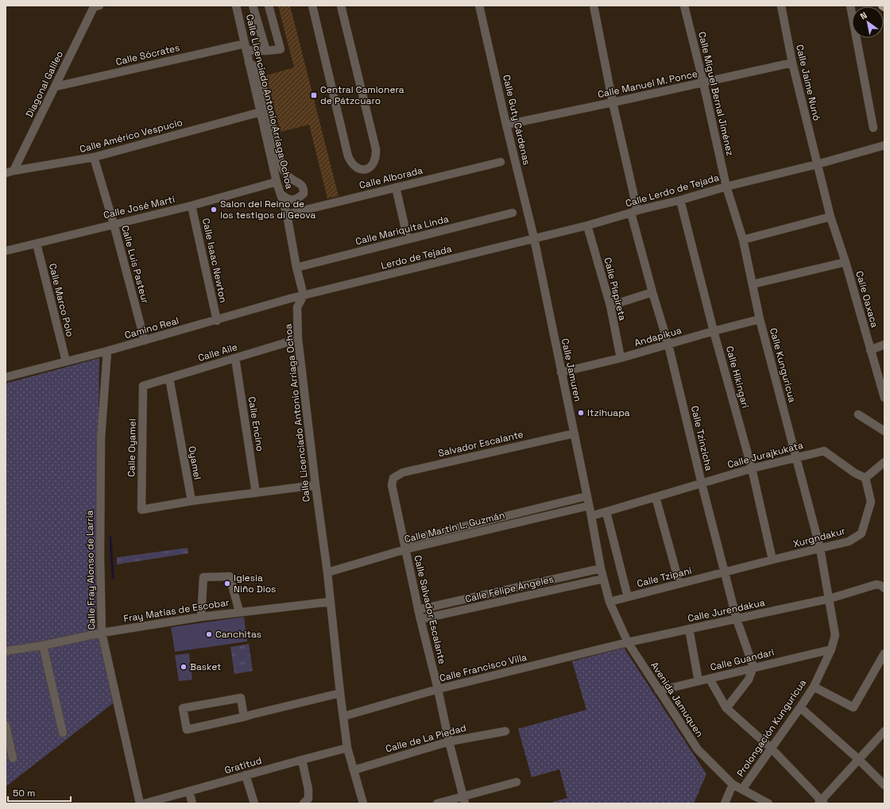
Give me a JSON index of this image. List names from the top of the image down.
{
  "streets": {
    "street": [
      "Calle Sócrates",
      "Calle Jaime Nunó",
      "Diagonal Galileo",
      "Calle Manuel M. Ponce",
      "Calle Miguel Bernal Jiménez",
      "Calle Licenciado Antonio Arriaga Ochoa",
      "Calle Guty Cárdenas",
      "Calle Américo Vespucio",
      "Calle Alborada",
      "Calle Lerdo de Tejada",
      "Calle José Martí",
      "Calle Mariquita Linda",
      "Lerdo de Tejada",
      "Calle Isaac Newton",
      "Calle Luis Pasteur",
      "Calle Pispireta",
      "Calle Oaxaca",
      "Calle Marco Polo",
      "Camino Real",
      "Andapikua",
      "Calle Aile",
      "Calle Kunguricua",
      "Calle Jamuren",
      "Calle Hikingari",
      "Calle Encino",
      "Calle Tzinzicha",
      "Salvador Escalante",
      "Calle Oyamel",
      "Calle Jurajkukata",
      "Oyamel",
      "Calle Martín L. Guzmán",
      "Xurgndakur",
      "Calle Fray Alonso de Larria",
      "Calle Tzipani",
      "Calle Felipe Ángeles",
      "Calle Salvador Escalante",
      "Fray Matías de Escobar",
      "Calle Jurendakua",
      "Calle Guandari",
      "Calle Francisco Villa",
      "Avenida Jamuquen",
      "Prolongación Kunguricua",
      "Calle de La Piedad",
      "Gratitud"
    ]
  },
  "crossings": [
    ["Calle Sócrates", "Diagonal Galileo"],
    ["Calle Sócrates", "Calle Licenciado Antonio Arriaga Ochoa"],
    ["Calle Jaime Nunó", "Calle Manuel M. Ponce"],
    ["Calle Jaime Nunó", "Calle Lerdo de Tejada"],
    ["Calle Jaime Nunó", "Calle Oaxaca"],
    ["Diagonal Galileo", "Calle Américo Vespucio"],
    ["Calle Manuel M. Ponce", "Calle Miguel Bernal Jiménez"],
    ["Calle Manuel M. Ponce", "Calle Guty Cárdenas"],
    ["Calle Manuel M. Ponce", "Calle Tzinzicha"],
    ["Calle Miguel Bernal Jiménez", "Calle Lerdo de Tejada"],
    ["Calle Miguel Bernal Jiménez", "Calle Kunguricua"],
    ["Calle Licenciado Antonio Arriaga Ochoa", "Calle Américo Vespucio"],
    ["Calle Licenciado Antonio Arriaga Ochoa", "Calle Alborada"],
    ["Calle Licenciado Antonio Arriaga Ochoa", "Calle José Martí"],
    ["Calle Licenciado Antonio Arriaga Ochoa", "Calle Mariquita Linda"],
    ["Calle Licenciado Antonio Arriaga Ochoa", "Lerdo de Tejada"],
    ["Calle Licenciado Antonio Arriaga Ochoa", "Camino Real"],
    ["Calle Licenciado Antonio Arriaga Ochoa", "Calle Aile"],
    ["Calle Licenciado Antonio Arriaga Ochoa", "Calle Martín L. Guzmán"],
    ["Calle Licenciado Antonio Arriaga Ochoa", "Fray Matías de Escobar"],
    ["Calle Licenciado Antonio Arriaga Ochoa", "Calle Francisco Villa"],
    ["Calle Licenciado Antonio Arriaga Ochoa", "Calle de La Piedad"],
    ["Calle Licenciado Antonio Arriaga Ochoa", "Gratitud"],
    ["Calle Guty Cárdenas", "Calle Lerdo de Tejada"],
    ["Calle Guty Cárdenas", "Lerdo de Tejada"],
    ["Calle Guty Cárdenas", "Calle Jamuren"],
    ["Calle Américo Vespucio", "Calle Luis Pasteur"],
    ["Calle Lerdo de Tejada", "Lerdo de Tejada"],
    ["Calle Lerdo de Tejada", "Calle Pispireta"],
    ["Calle Lerdo de Tejada", "Calle Kunguricua"],
    ["Calle Lerdo de Tejada", "Calle Jamuren"],
    ["Calle Lerdo de Tejada", "Calle Hikingari"],
    ["Calle Lerdo de Tejada", "Calle Tzinzicha"],
    ["Calle José Martí", "Calle Isaac Newton"],
    ["Calle José Martí", "Calle Luis Pasteur"],
    ["Calle José Martí", "Calle Marco Polo"],
    ["Lerdo de Tejada", "Camino Real"],
    ["Lerdo de Tejada", "Calle Jamuren"],
    ["Calle Isaac Newton", "Camino Real"],
    ["Calle Luis Pasteur", "Camino Real"],
    ["Calle Pispireta", "Andapikua"],
    ["Calle Marco Polo", "Camino Real"],
    ["Camino Real", "Calle Fray Alonso de Larria"],
    ["Andapikua", "Calle Kunguricua"],
    ["Andapikua", "Calle Jamuren"],
    ["Andapikua", "Calle Hikingari"],
    ["Andapikua", "Calle Tzinzicha"],
    ["Calle Aile", "Calle Encino"],
    ["Calle Aile", "Calle Oyamel"],
    ["Calle Aile", "Oyamel"],
    ["Calle Kunguricua", "Calle Jurajkukata"],
    ["Calle Kunguricua", "Xurgndakur"],
    ["Calle Kunguricua", "Prolongación Kunguricua"],
    ["Calle Jamuren", "Salvador Escalante"],
    ["Calle Jamuren", "Calle Jurajkukata"],
    ["Calle Jamuren", "Calle Martín L. Guzmán"],
    ["Calle Jamuren", "Avenida Jamuquen"],
    ["Calle Hikingari", "Calle Jurajkukata"],
    ["Calle Hikingari", "Xurgndakur"],
    ["Calle Tzinzicha", "Calle Jurajkukata"],
    ["Calle Tzinzicha", "Xurgndakur"],
    ["Calle Tzinzicha", "Calle Tzipani"],
    ["Calle Tzinzicha", "Calle Jurendakua"],
    ["Calle Tzinzicha", "Calle Guandari"],
    ["Salvador Escalante", "Calle Salvador Escalante"],
    ["Calle Oyamel", "Oyamel"],
    ["Calle Jurajkukata", "Xurgndakur"],
    ["Calle Jurajkukata", "Avenida Jamuquen"],
    ["Calle Martín L. Guzmán", "Calle Salvador Escalante"],
    ["Xurgndakur", "Calle Tzipani"],
    ["Xurgndakur", "Prolongación Kunguricua"],
    ["Calle Fray Alonso de Larria", "Fray Matías de Escobar"],
    ["Calle Tzipani", "Avenida Jamuquen"],
    ["Calle Felipe Ángeles", "Calle Salvador Escalante"],
    ["Calle Felipe Ángeles", "Avenida Jamuquen"],
    ["Calle Salvador Escalante", "Calle Francisco Villa"],
    ["Calle Salvador Escalante", "Calle de La Piedad"],
    ["Calle Jurendakua", "Calle Francisco Villa"],
    ["Calle Jurendakua", "Avenida Jamuquen"],
    ["Calle Jurendakua", "Prolongación Kunguricua"],
    ["Calle Guandari", "Avenida Jamuquen"],
    ["Calle Guandari", "Prolongación Kunguricua"],
    ["Calle Francisco Villa", "Avenida Jamuquen"],
    ["Avenida Jamuquen", "Prolongación Kunguricua"]
  ],
  "places": {
    "transit": ["Central Camionera de Pátzcuaro"],
    "other": [
      "Salon del Reino de los testigos di Geova",
      "Itzihuapa",
      "Iglesia Niño Dios",
      "Canchitas",
      "Basket"
    ]
  },
  "scale_bar": "50 m",
  "north": "top left"
}
